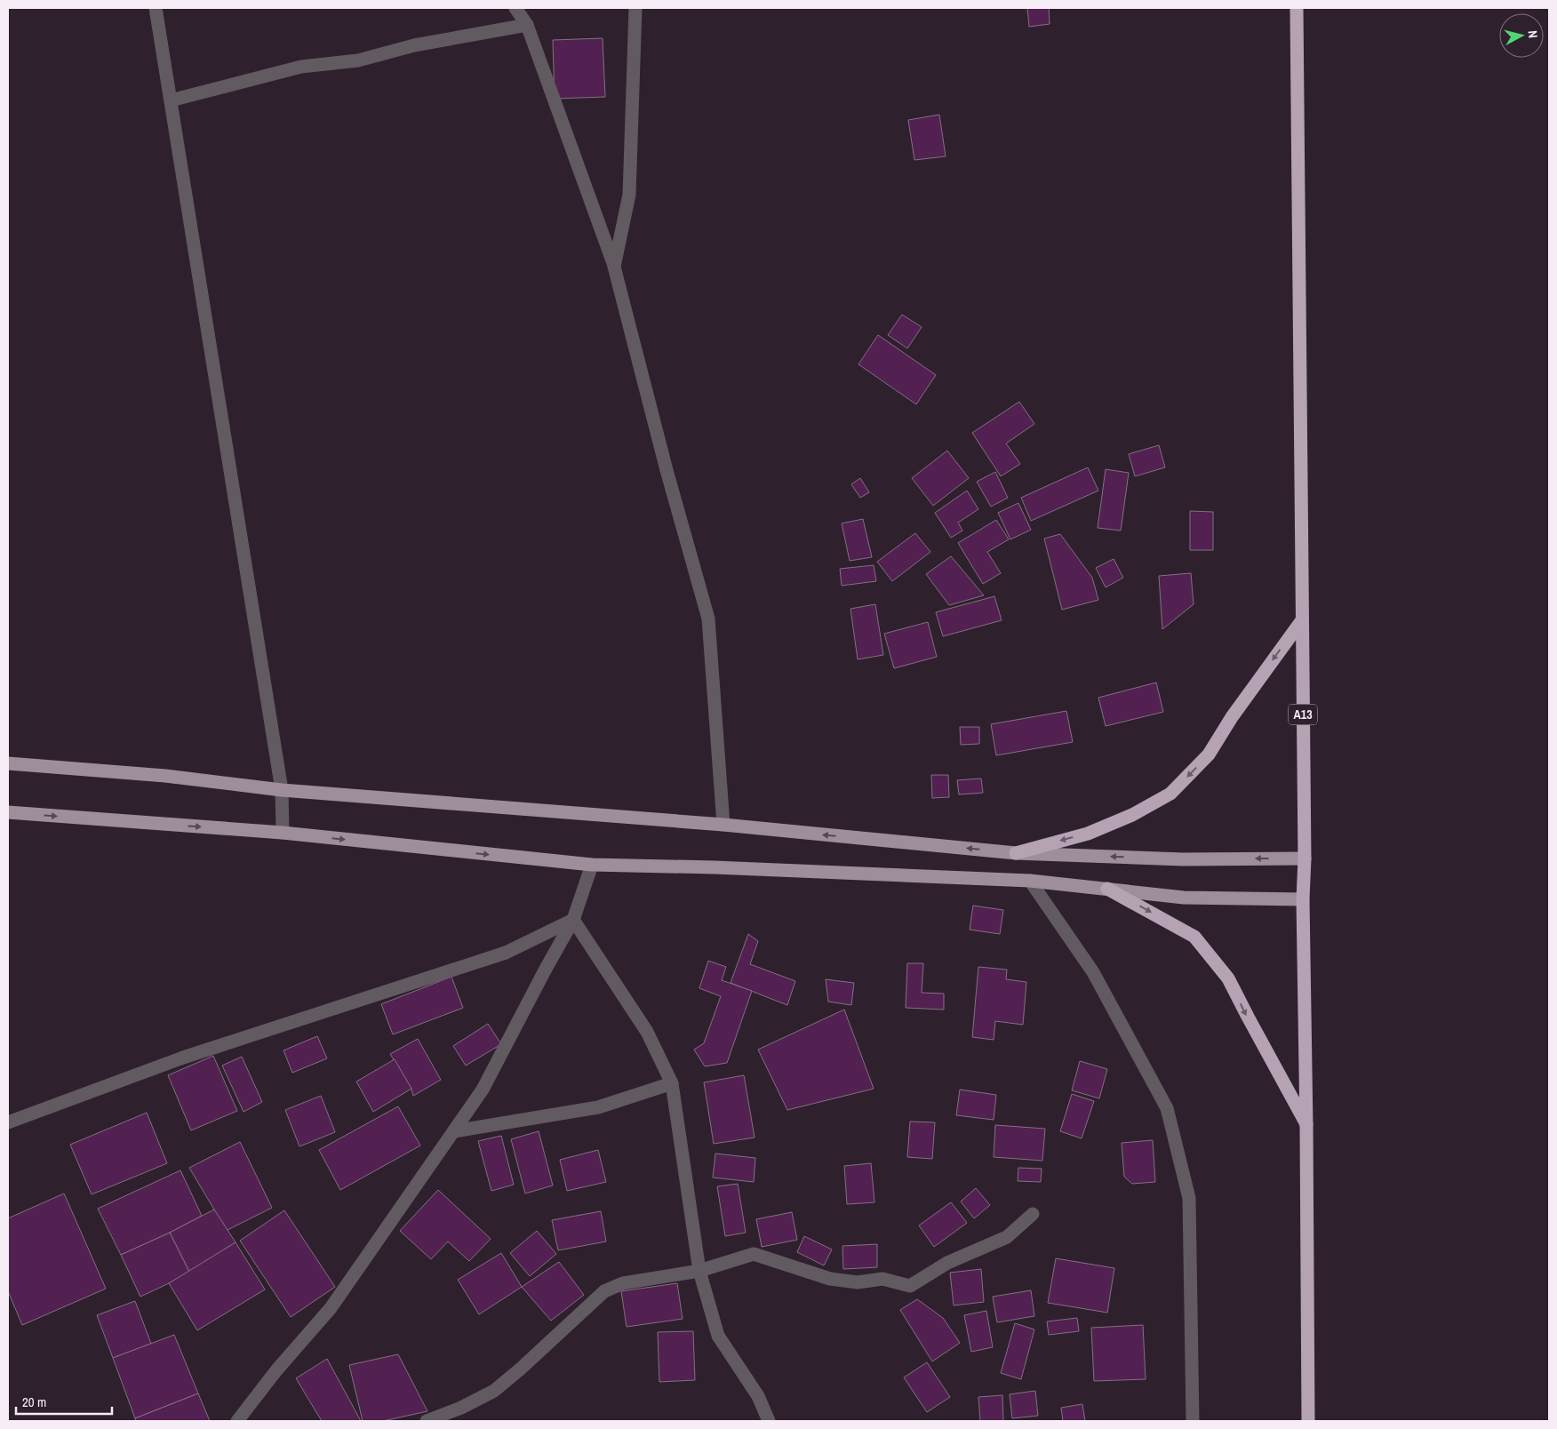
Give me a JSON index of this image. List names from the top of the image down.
{
  "streets": {
    "highway": ["A13"]
  },
  "scale_bar": "20 m",
  "north": "right"
}
